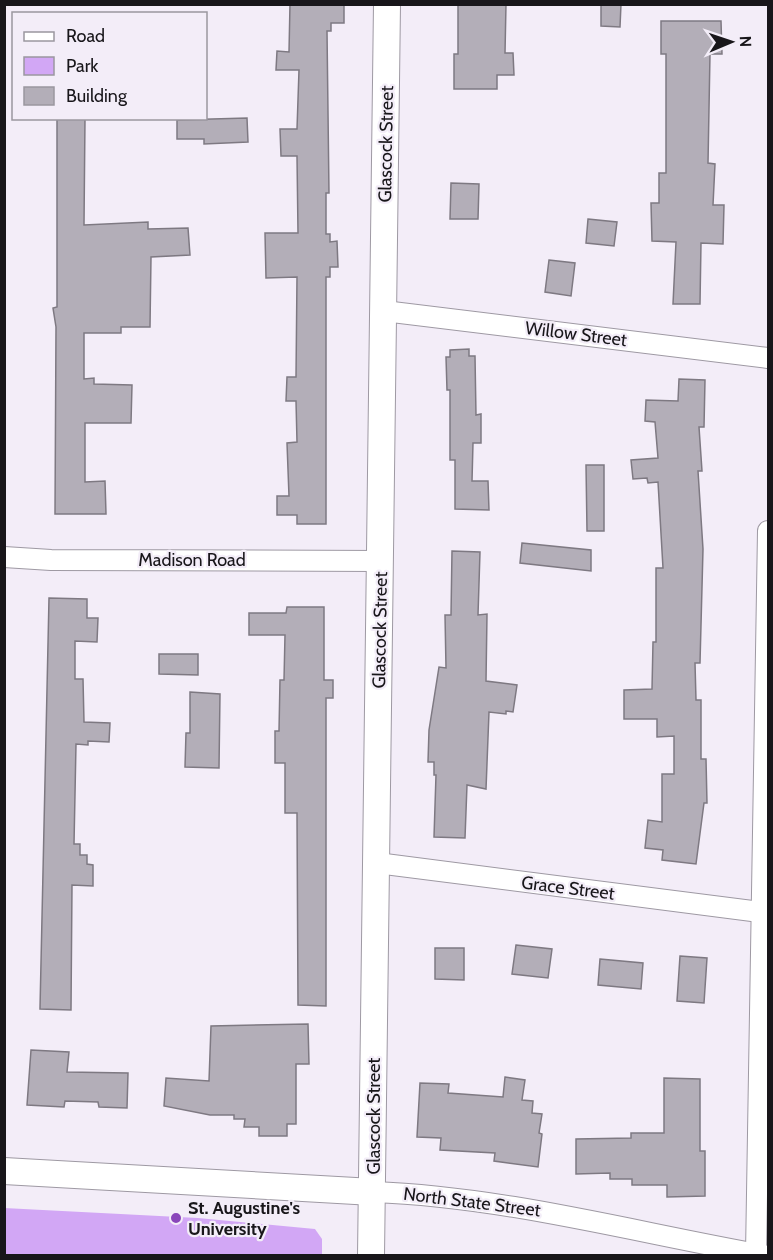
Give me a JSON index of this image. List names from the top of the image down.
{
  "streets": {
    "street": [
      "Glascock Street",
      "Willow Street",
      "Madison Road",
      "Grace Street",
      "North State Street"
    ]
  },
  "crossings": [
    ["Glascock Street", "Willow Street"],
    ["Glascock Street", "Madison Road"],
    ["Glascock Street", "Grace Street"],
    ["Glascock Street", "North State Street"]
  ],
  "places": ["St. Augustine's University"],
  "legend": ["Road", "Park", "Building"],
  "north": "right"
}
